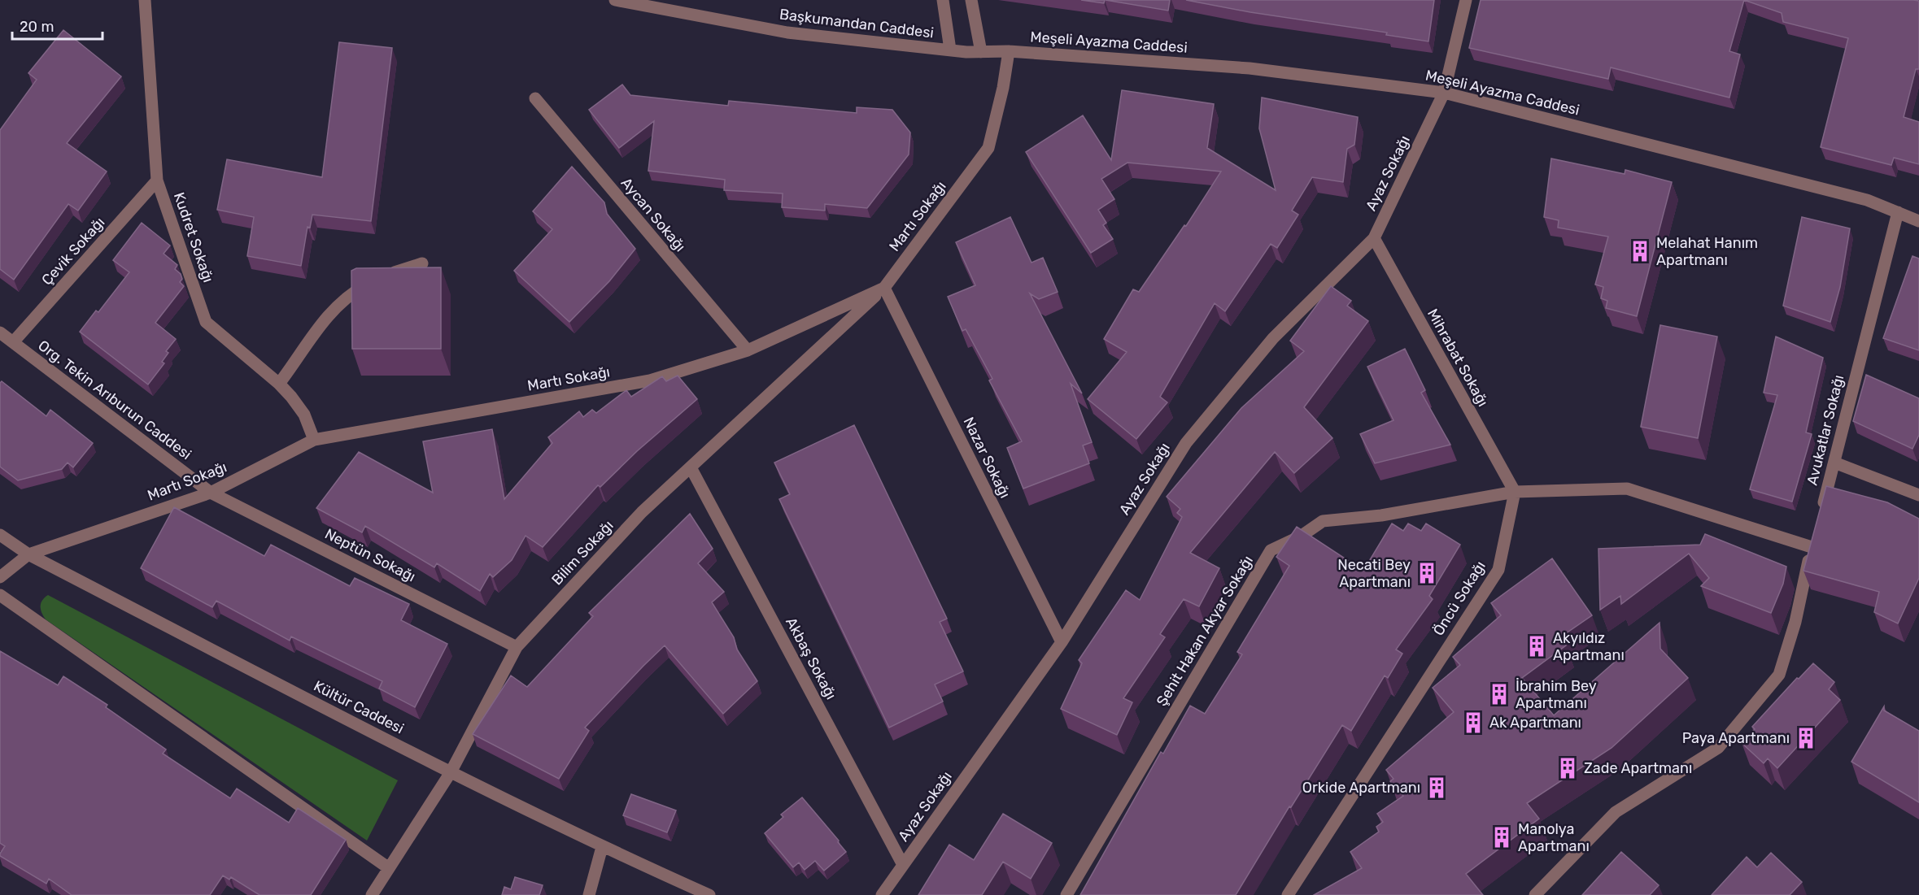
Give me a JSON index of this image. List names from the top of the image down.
{
  "streets": {
    "street": [
      "Başkumandan Caddesi",
      "Meşeli Ayazma Caddesi",
      "Ayaz Sokağı",
      "Aycan Sokağı",
      "Martı Sokağı",
      "Kudret Sokağı",
      "Çevik Sokağı",
      "Mihrabat Sokağı",
      "Org. Tekin Arıburun Caddesi",
      "Avukatlar Sokağı",
      "Nazar Sokağı",
      "Bilim Sokağı",
      "Neptün Sokağı",
      "Öncü Sokağı",
      "Şehit Hakan Akyar Sokağı",
      "Akbaş Sokağı",
      "Kültür Caddesi"
    ]
  },
  "crossings": [
    ["Başkumandan Caddesi", "Meşeli Ayazma Caddesi"],
    ["Başkumandan Caddesi", "Martı Sokağı"],
    ["Meşeli Ayazma Caddesi", "Ayaz Sokağı"],
    ["Meşeli Ayazma Caddesi", "Martı Sokağı"],
    ["Meşeli Ayazma Caddesi", "Avukatlar Sokağı"],
    ["Ayaz Sokağı", "Mihrabat Sokağı"],
    ["Ayaz Sokağı", "Nazar Sokağı"],
    ["Ayaz Sokağı", "Akbaş Sokağı"],
    ["Aycan Sokağı", "Martı Sokağı"],
    ["Martı Sokağı", "Kudret Sokağı"],
    ["Martı Sokağı", "Org. Tekin Arıburun Caddesi"],
    ["Martı Sokağı", "Nazar Sokağı"],
    ["Martı Sokağı", "Bilim Sokağı"],
    ["Martı Sokağı", "Neptün Sokağı"],
    ["Martı Sokağı", "Kültür Caddesi"],
    ["Kudret Sokağı", "Çevik Sokağı"],
    ["Çevik Sokağı", "Org. Tekin Arıburun Caddesi"],
    ["Mihrabat Sokağı", "Öncü Sokağı"],
    ["Mihrabat Sokağı", "Şehit Hakan Akyar Sokağı"],
    ["Org. Tekin Arıburun Caddesi", "Neptün Sokağı"],
    ["Nazar Sokağı", "Bilim Sokağı"],
    ["Bilim Sokağı", "Neptün Sokağı"],
    ["Bilim Sokağı", "Akbaş Sokağı"],
    ["Bilim Sokağı", "Kültür Caddesi"],
    ["Öncü Sokağı", "Şehit Hakan Akyar Sokağı"]
  ],
  "places": {
    "building": [
      "Melahat Hanım Apartmanı",
      "Necati Bey Apartmanı",
      "Akyıldız Apartmanı",
      "İbrahim Bey Apartmanı",
      "Ak Apartmanı",
      "Paya Apartmanı",
      "Zade Apartmanı",
      "Orkide Apartmanı",
      "Manolya Apartmanı"
    ]
  },
  "scale_bar": "20 m"
}
